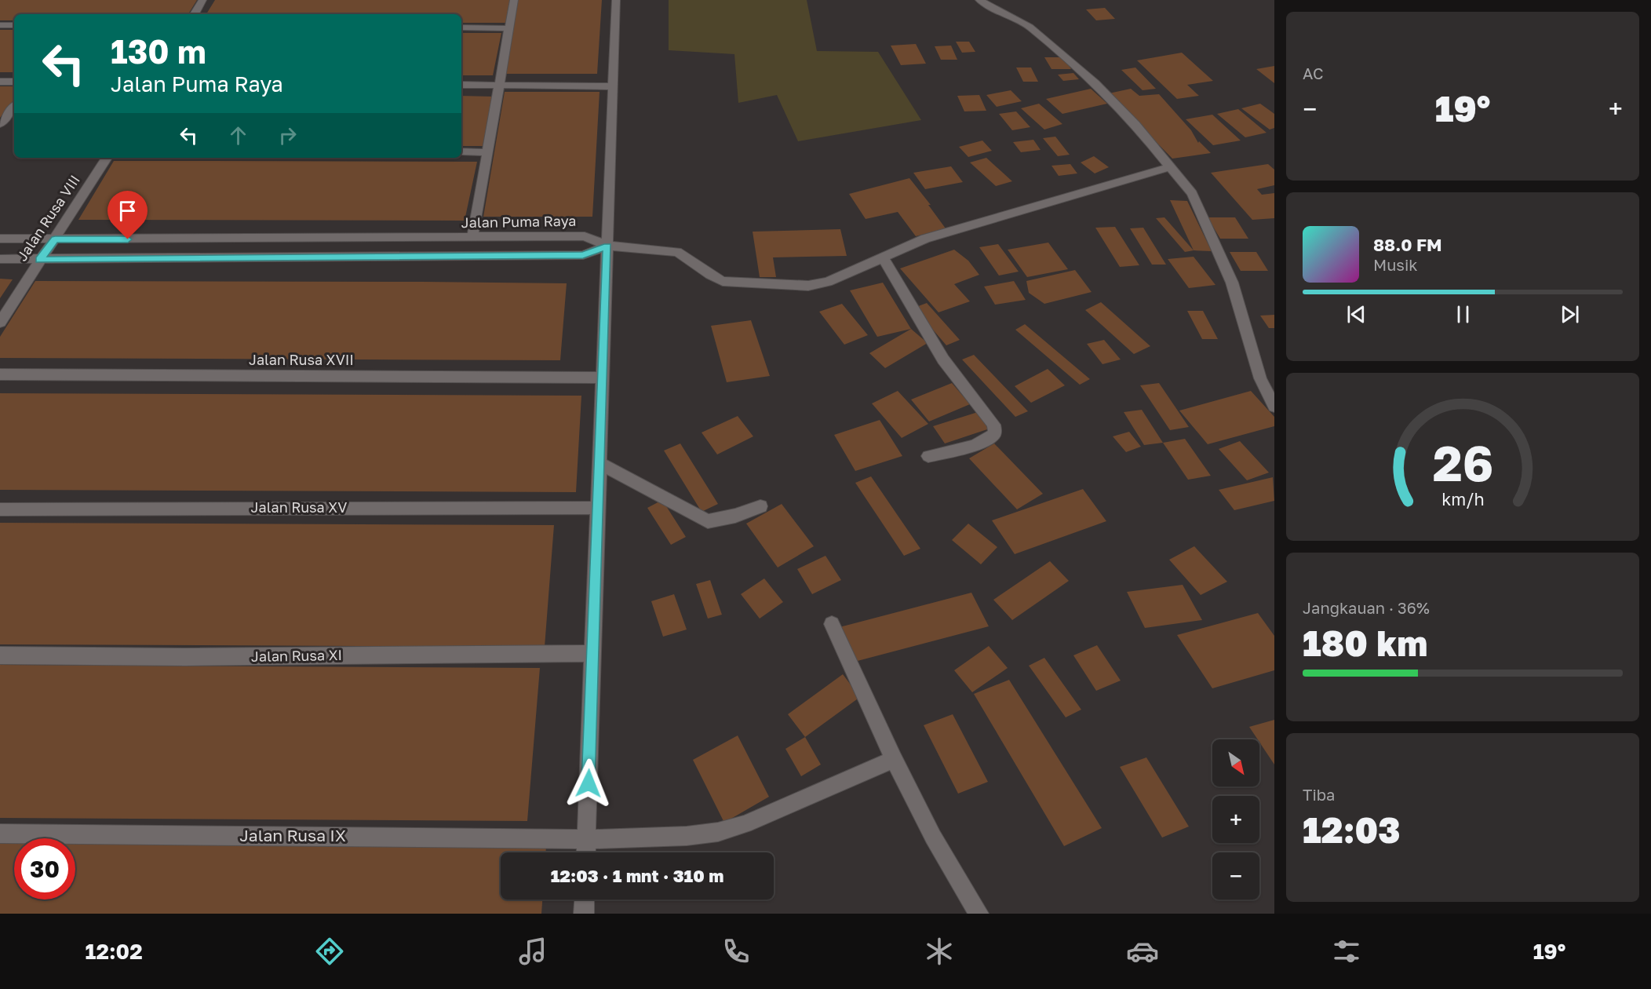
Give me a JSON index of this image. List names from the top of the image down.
{
  "streets": {
    "street": [
      "Jalan Rusa VIII",
      "Jalan Puma Raya",
      "Jalan Rusa XVII",
      "Jalan Rusa XV",
      "Jalan Rusa XI",
      "Jalan Rusa IX"
    ]
  },
  "crossings": [
    ["Jalan Rusa VIII", "Jalan Puma Raya"]
  ],
  "north": "bottom right",
  "page": {
    "tile": [
      "AC",
      ["Jangkauan · 36%", "180 km"],
      ["Tiba", "12:03"]
    ],
    "turn": ["130 m", "Jalan Puma Raya"],
    "heat": ["−", "19°", "+"],
    "song": ["88.0 FM", "Musik"],
    "map_buttons": ["+", "−"],
    "limit": "30",
    "trip": "12:03 · 1 mnt · 310 m",
    "tabs": ["12:02", "19°"],
    "gauge": ["26", "km/h"]
  }
}
